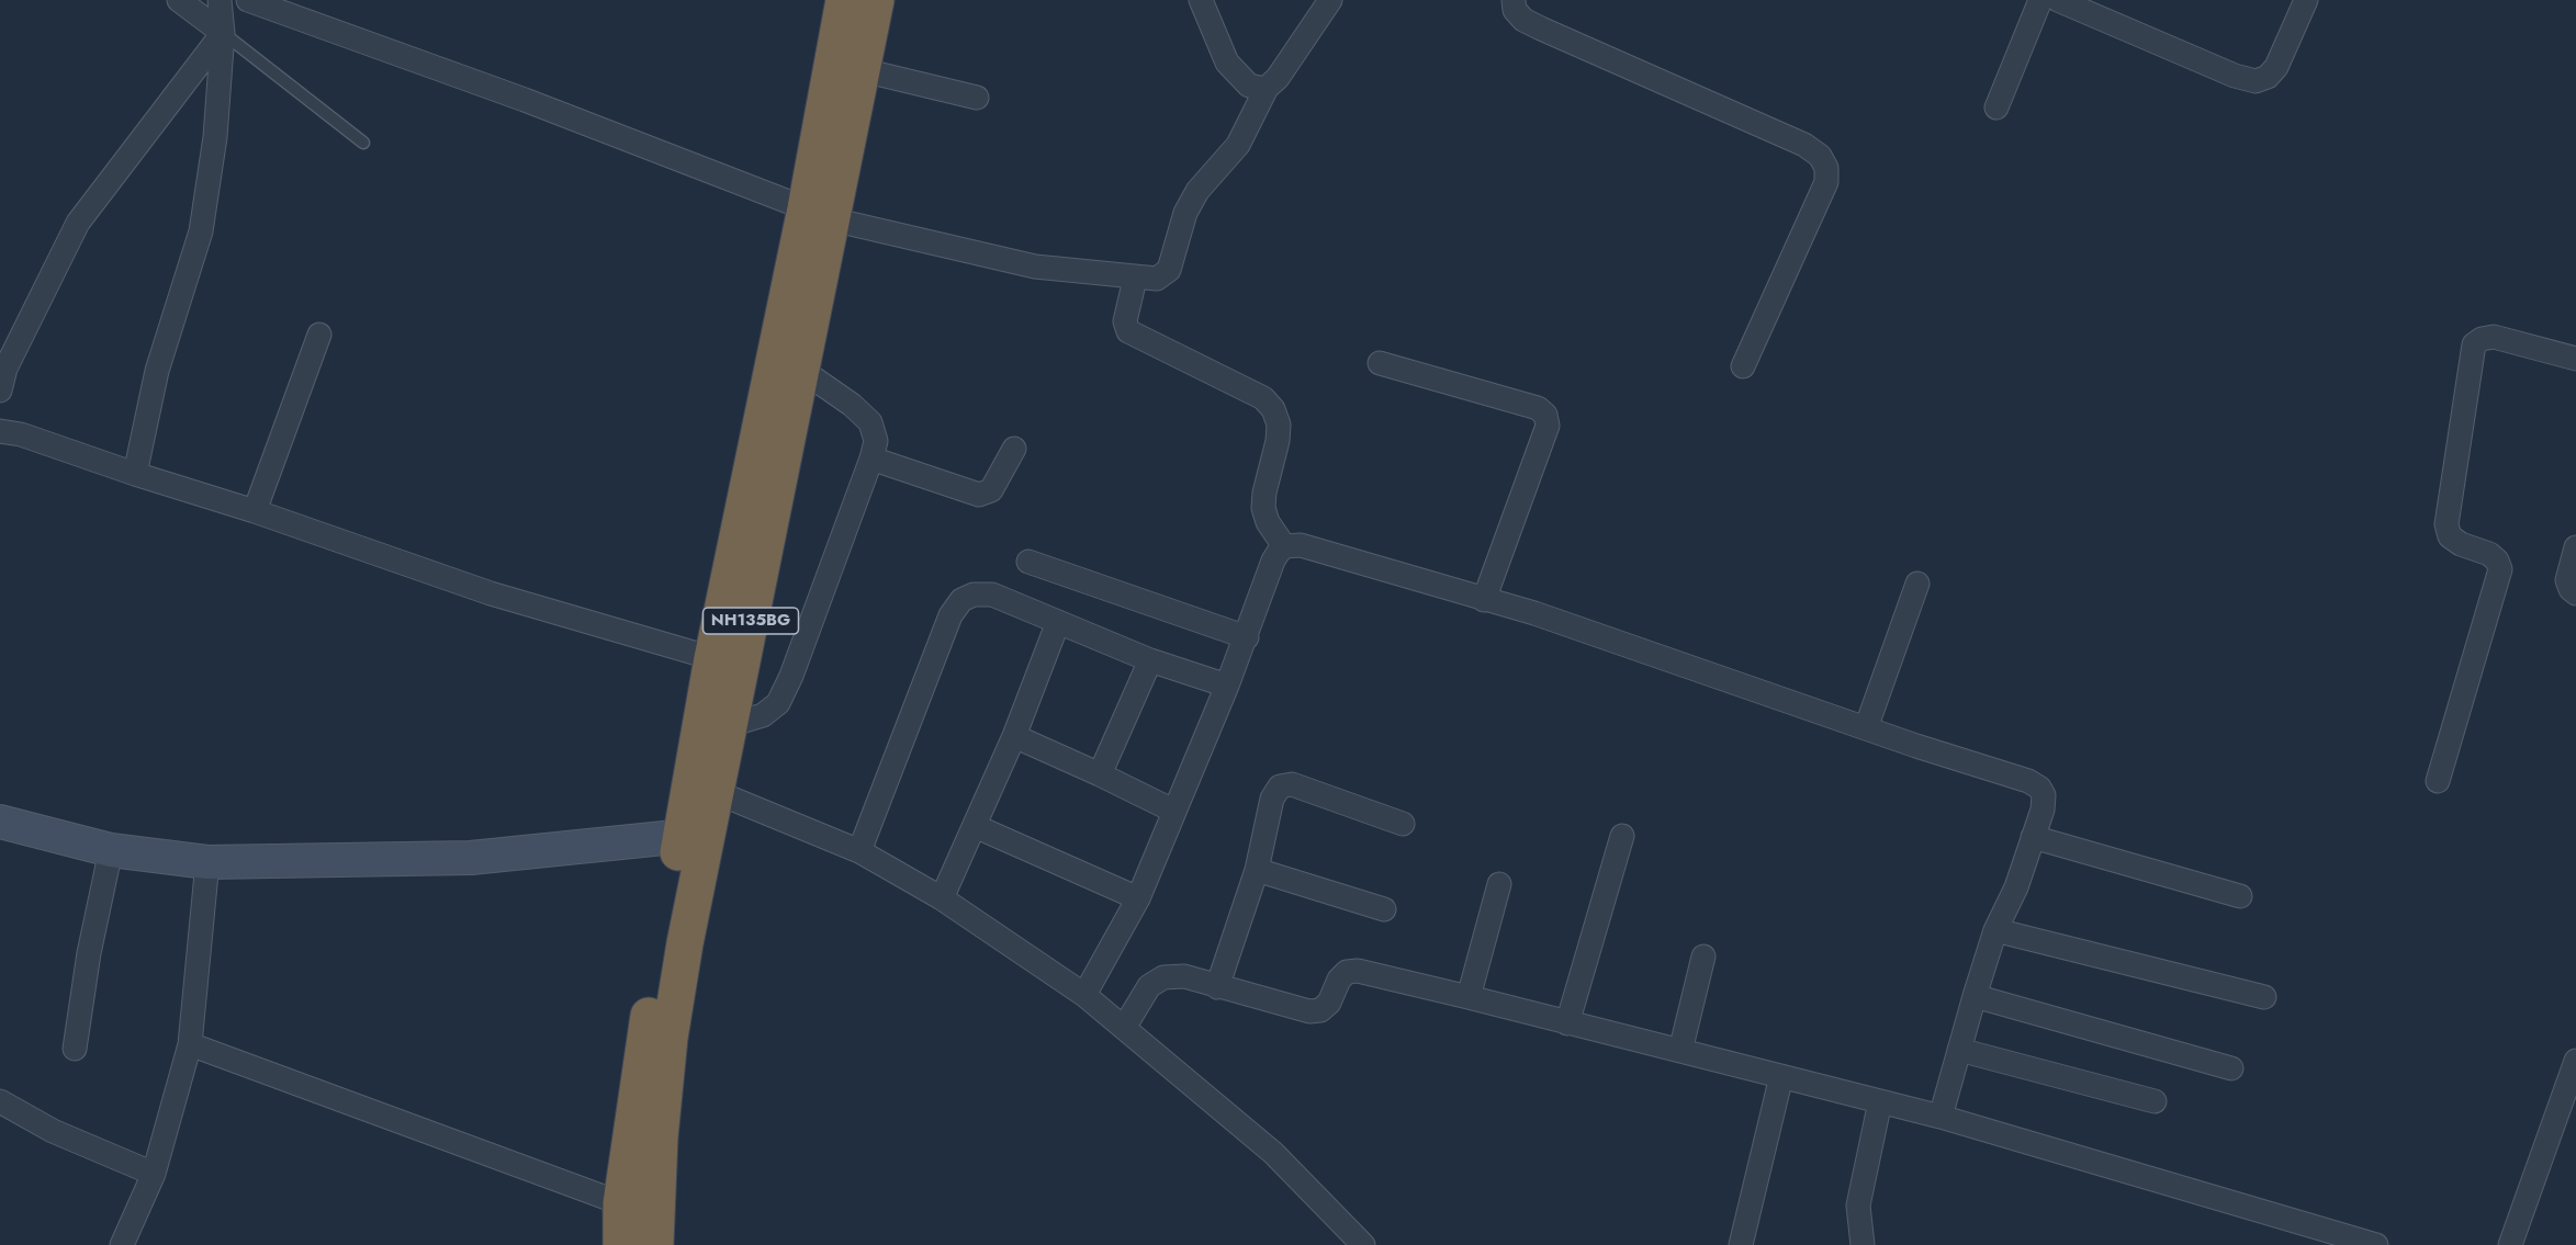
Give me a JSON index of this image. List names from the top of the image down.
{
  "streets": {
    "highway": ["NH135BG"]
  }
}
